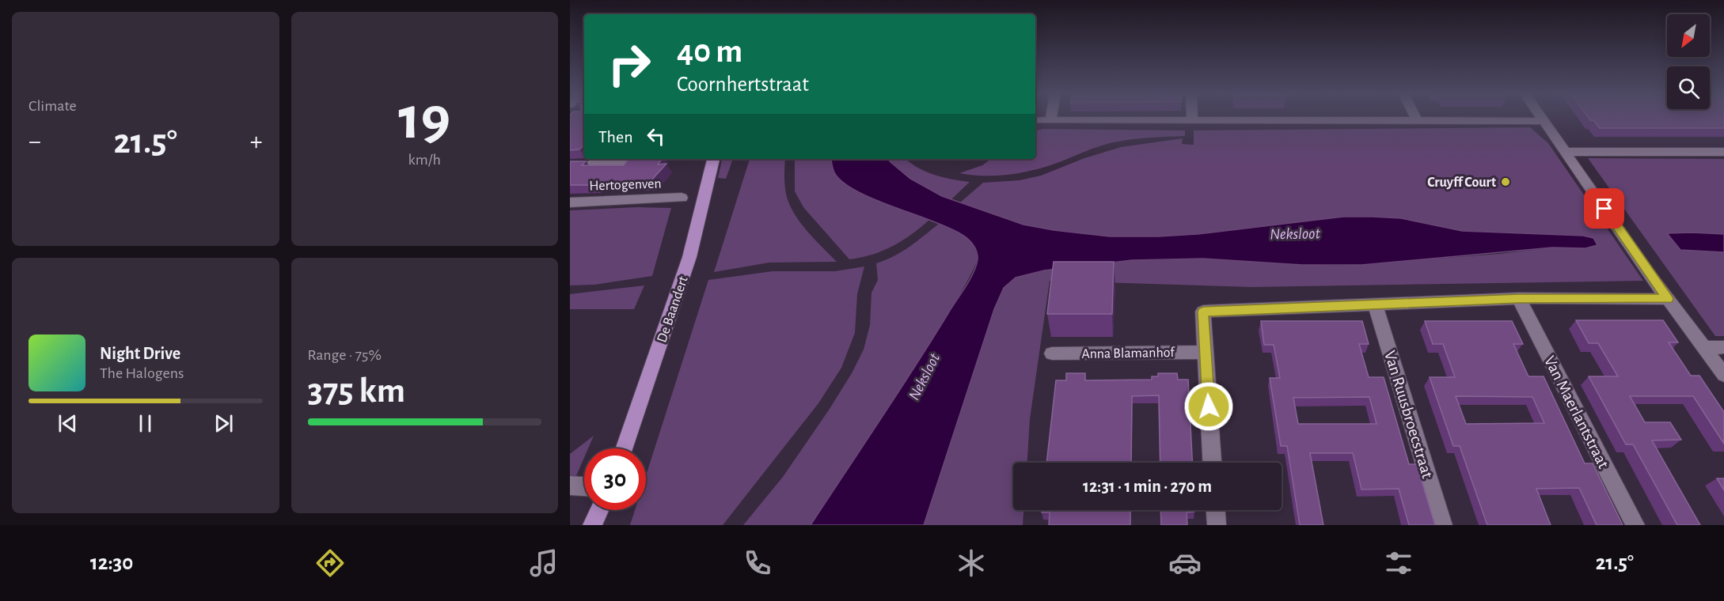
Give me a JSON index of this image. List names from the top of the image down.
{
  "streets": {
    "main road": ["De Baandert"],
    "street": [
      "Hertogenven",
      "Anna Blamanhof",
      "Van Maerlantstraat",
      "Van Ruusbroecstraat"
    ]
  },
  "water": ["Neksloot"],
  "places": ["Cruyff Court"],
  "north": "bottom left",
  "page": {
    "tile": [
      "Climate",
      ["19", "km/h"],
      ["Range · 75%", "375 km"]
    ],
    "turn": ["40 m", "Coornhertstraat"],
    "then": "Then",
    "heat": ["−", "21.5°", "+"],
    "song": ["Night Drive", "The Halogens"],
    "limit": "30",
    "trip": "12:31 · 1 min · 270 m",
    "tabs": ["12:30", "21.5°"]
  }
}
